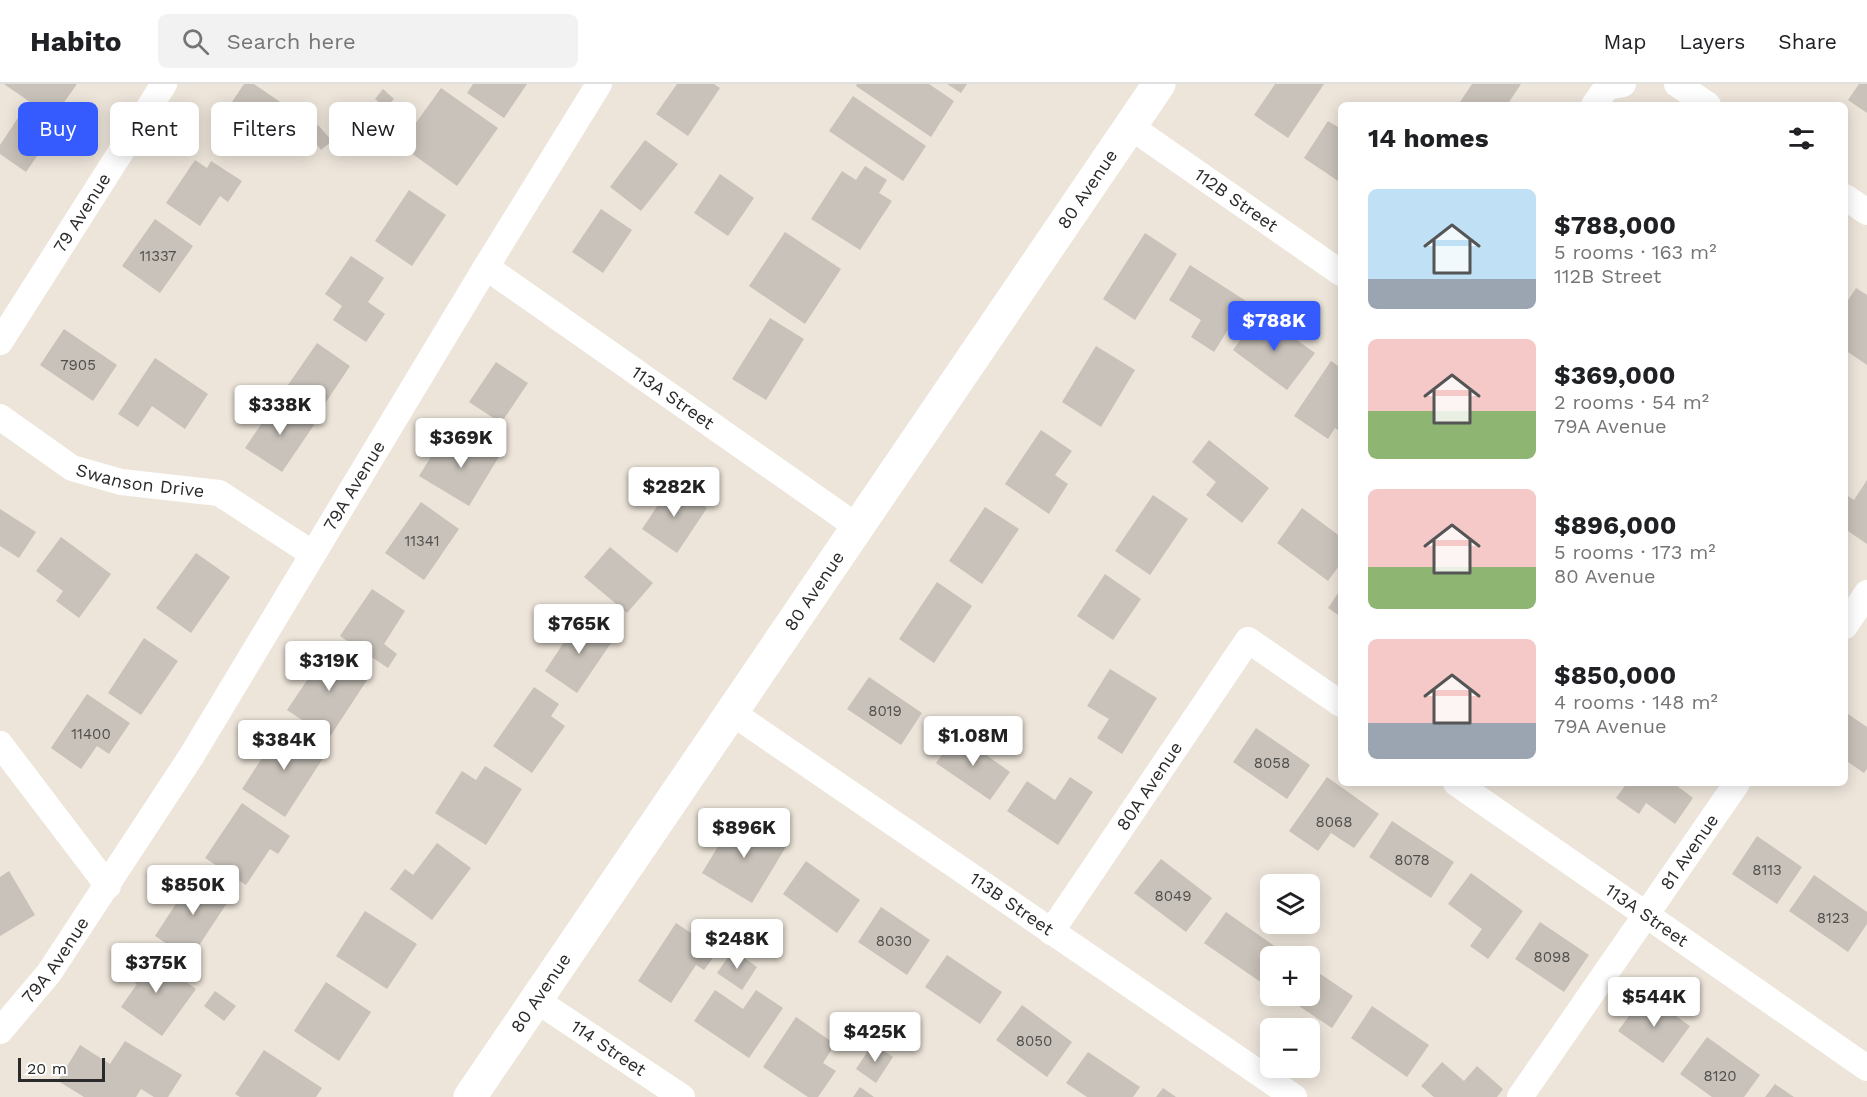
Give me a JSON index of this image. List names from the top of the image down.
{
  "streets": {
    "street": [
      "80 Avenue",
      "112B Street",
      "79 Avenue",
      "113A Street",
      "Swanson Drive",
      "79A Avenue",
      "80A Avenue",
      "81 Avenue",
      "113B Street",
      "114 Street"
    ]
  },
  "crossings": [
    ["80 Avenue", "112B Street"],
    ["80 Avenue", "113A Street"],
    ["80 Avenue", "113B Street"],
    ["80 Avenue", "114 Street"],
    ["113A Street", "79A Avenue"],
    ["113A Street", "81 Avenue"],
    ["Swanson Drive", "79A Avenue"],
    ["80A Avenue", "113B Street"]
  ],
  "house_numbers": [
    "11337",
    "7905",
    "11341",
    "8019",
    "11400",
    "8058",
    "8068",
    "8078",
    "8113",
    "8049",
    "8123",
    "8030",
    "8098",
    "8050",
    "8120"
  ],
  "scale_bar": "20 m",
  "page": {
    "header": "Habito",
    "search": "Search here",
    "nav": ["Map", "Layers", "Share"],
    "chip": [
      "Buy",
      "Rent",
      "Filters",
      "New"
    ],
    "heading": "14 homes",
    "list": [
      {
        "name": "$788,000",
        "note": "5 rooms · 163 m² · 112B Street"
      },
      {
        "name": "$369,000",
        "note": "2 rooms · 54 m² · 79A Avenue"
      },
      {
        "name": "$896,000",
        "note": "5 rooms · 173 m² · 80 Avenue"
      },
      {
        "name": "$850,000",
        "note": "4 rooms · 148 m² · 79A Avenue"
      }
    ],
    "price": [
      "$788K",
      "$338K",
      "$369K",
      "$282K",
      "$765K",
      "$319K",
      "$1.08M",
      "$384K",
      "$896K",
      "$850K",
      "$248K",
      "$375K",
      "$544K",
      "$425K"
    ],
    "map_buttons": ["+", "−"],
    "scale": "20 m"
  }
}
